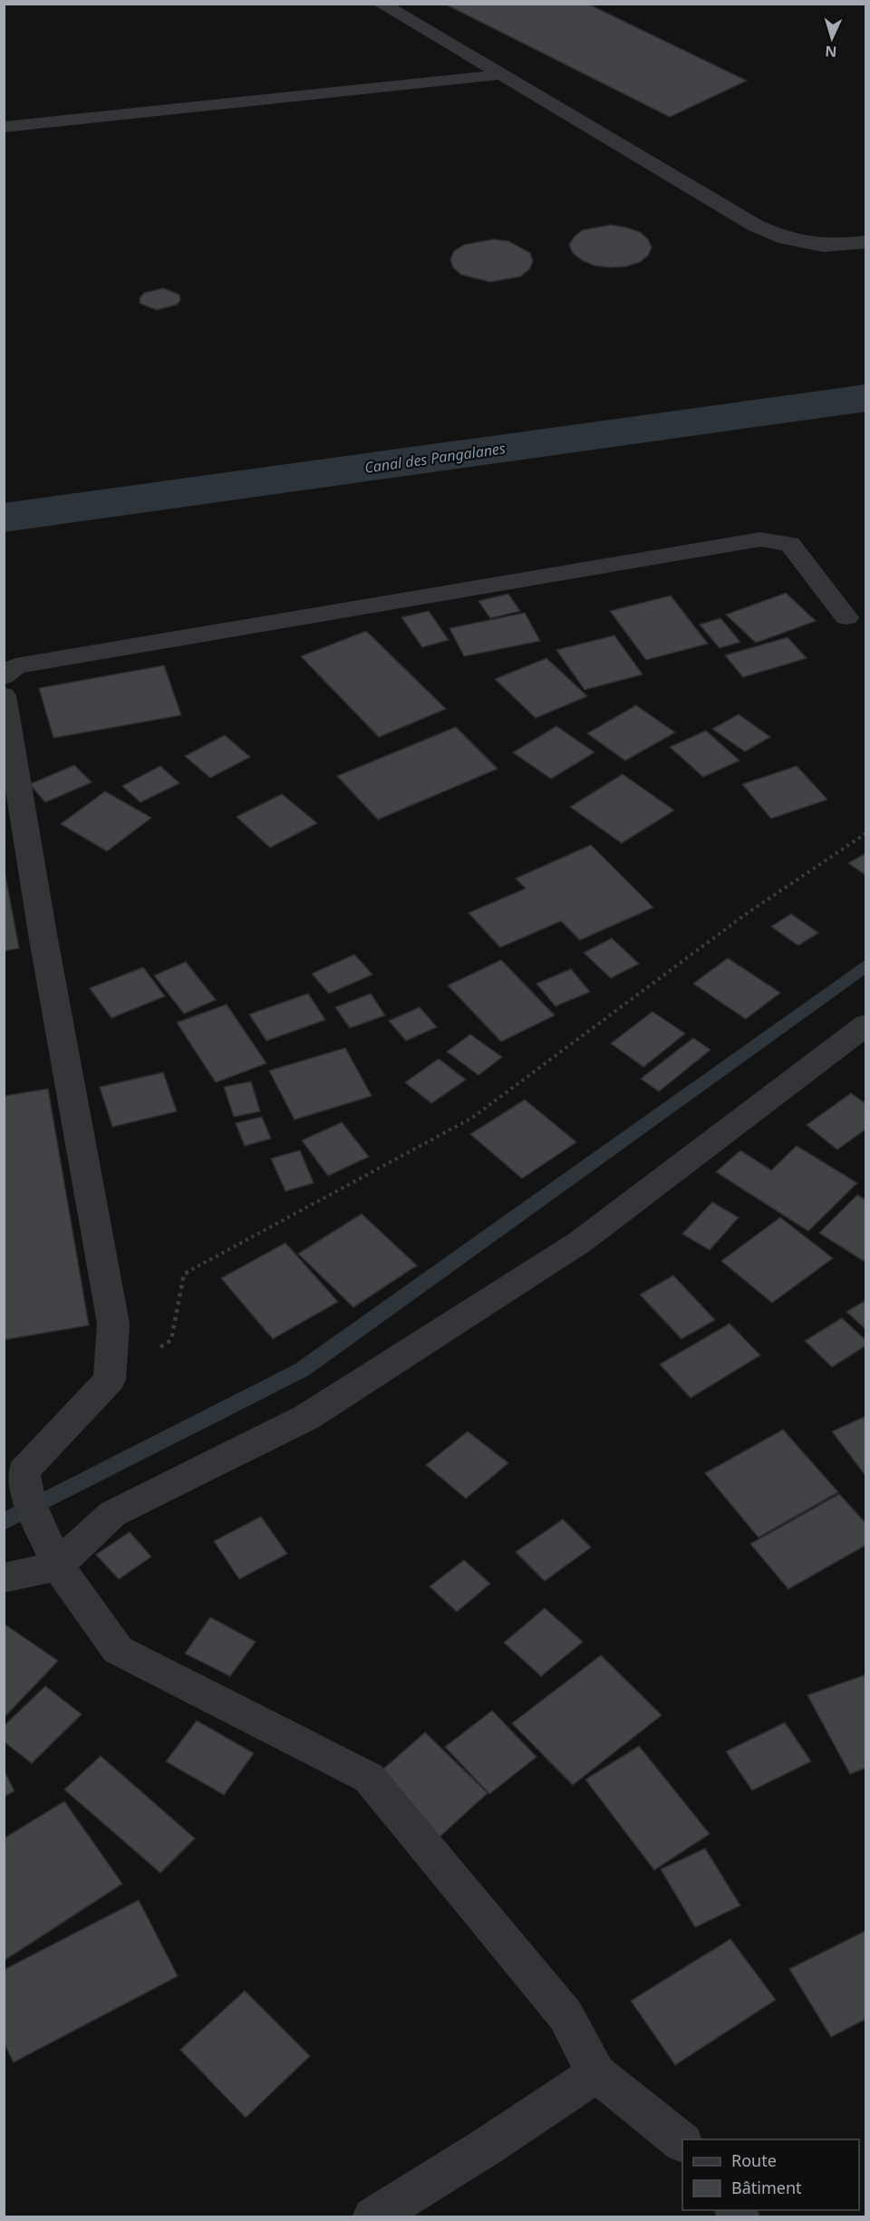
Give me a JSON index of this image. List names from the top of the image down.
{
  "water": ["Canal des Pangalanes"],
  "legend": ["Route", "Bâtiment"],
  "north": "bottom"
}
